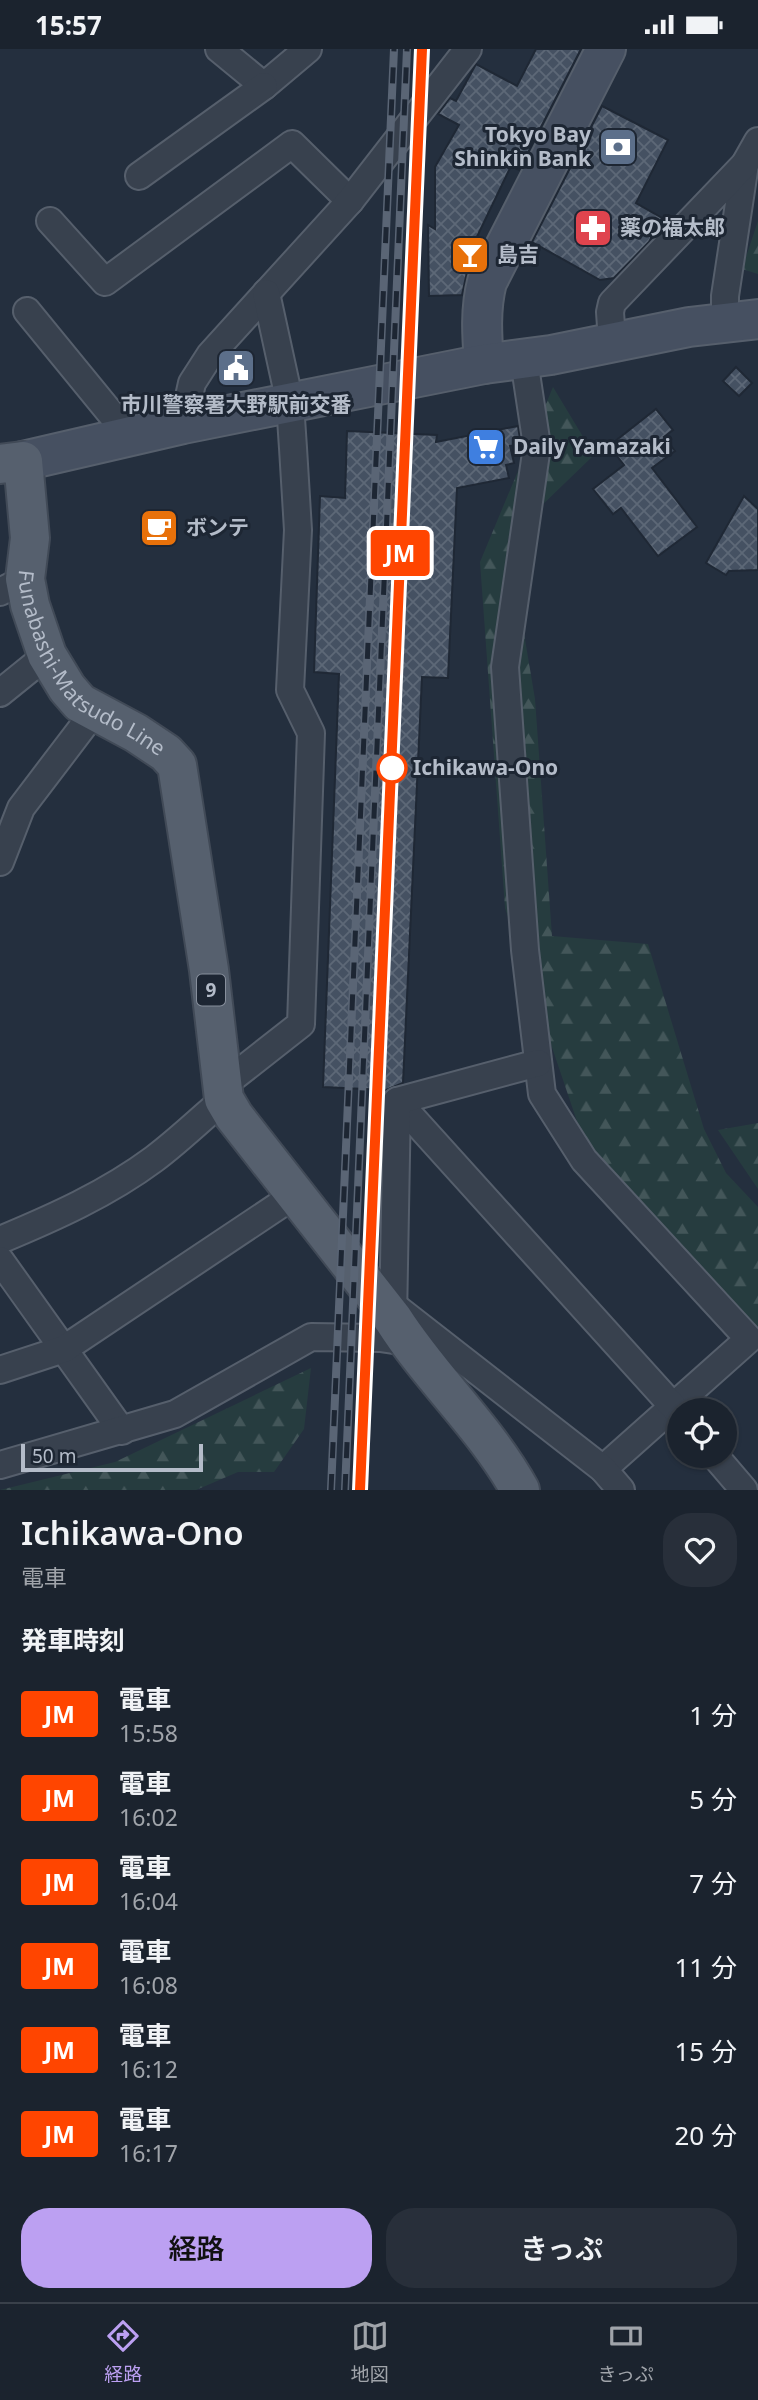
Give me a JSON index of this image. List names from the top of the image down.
{
  "streets": {
    "main road": ["Funabashi-Matsudo Line", "9"]
  },
  "places": {
    "bank": ["Tokyo Bay Shinkin Bank"],
    "pharmacy": ["薬の福太郎"],
    "bar": ["島吉"],
    "public building": ["市川警察署大野駅前交番"],
    "supermarket": ["Daily Yamazaki"],
    "cafe": ["ボンテ"],
    "other": ["Ichikawa-Ono"]
  },
  "scale_bar": "50 m",
  "page": {
    "status": "15:57",
    "on_map": "JM",
    "scale": "50 m",
    "heading": [
      ["Ichikawa-Ono", "電車"],
      "発車時刻"
    ],
    "list": [
      {
        "mark": "JM",
        "name": "電車",
        "note": "15:58",
        "value": "1 分"
      },
      {
        "mark": "JM",
        "name": "電車",
        "note": "16:02",
        "value": "5 分"
      },
      {
        "mark": "JM",
        "name": "電車",
        "note": "16:04",
        "value": "7 分"
      },
      {
        "mark": "JM",
        "name": "電車",
        "note": "16:08",
        "value": "11 分"
      },
      {
        "mark": "JM",
        "name": "電車",
        "note": "16:12",
        "value": "15 分"
      },
      {
        "mark": "JM",
        "name": "電車",
        "note": "16:17",
        "value": "20 分"
      }
    ],
    "buttons": ["経路", "きっぷ"],
    "tabs": ["経路", "地図", "きっぷ"]
  }
}
